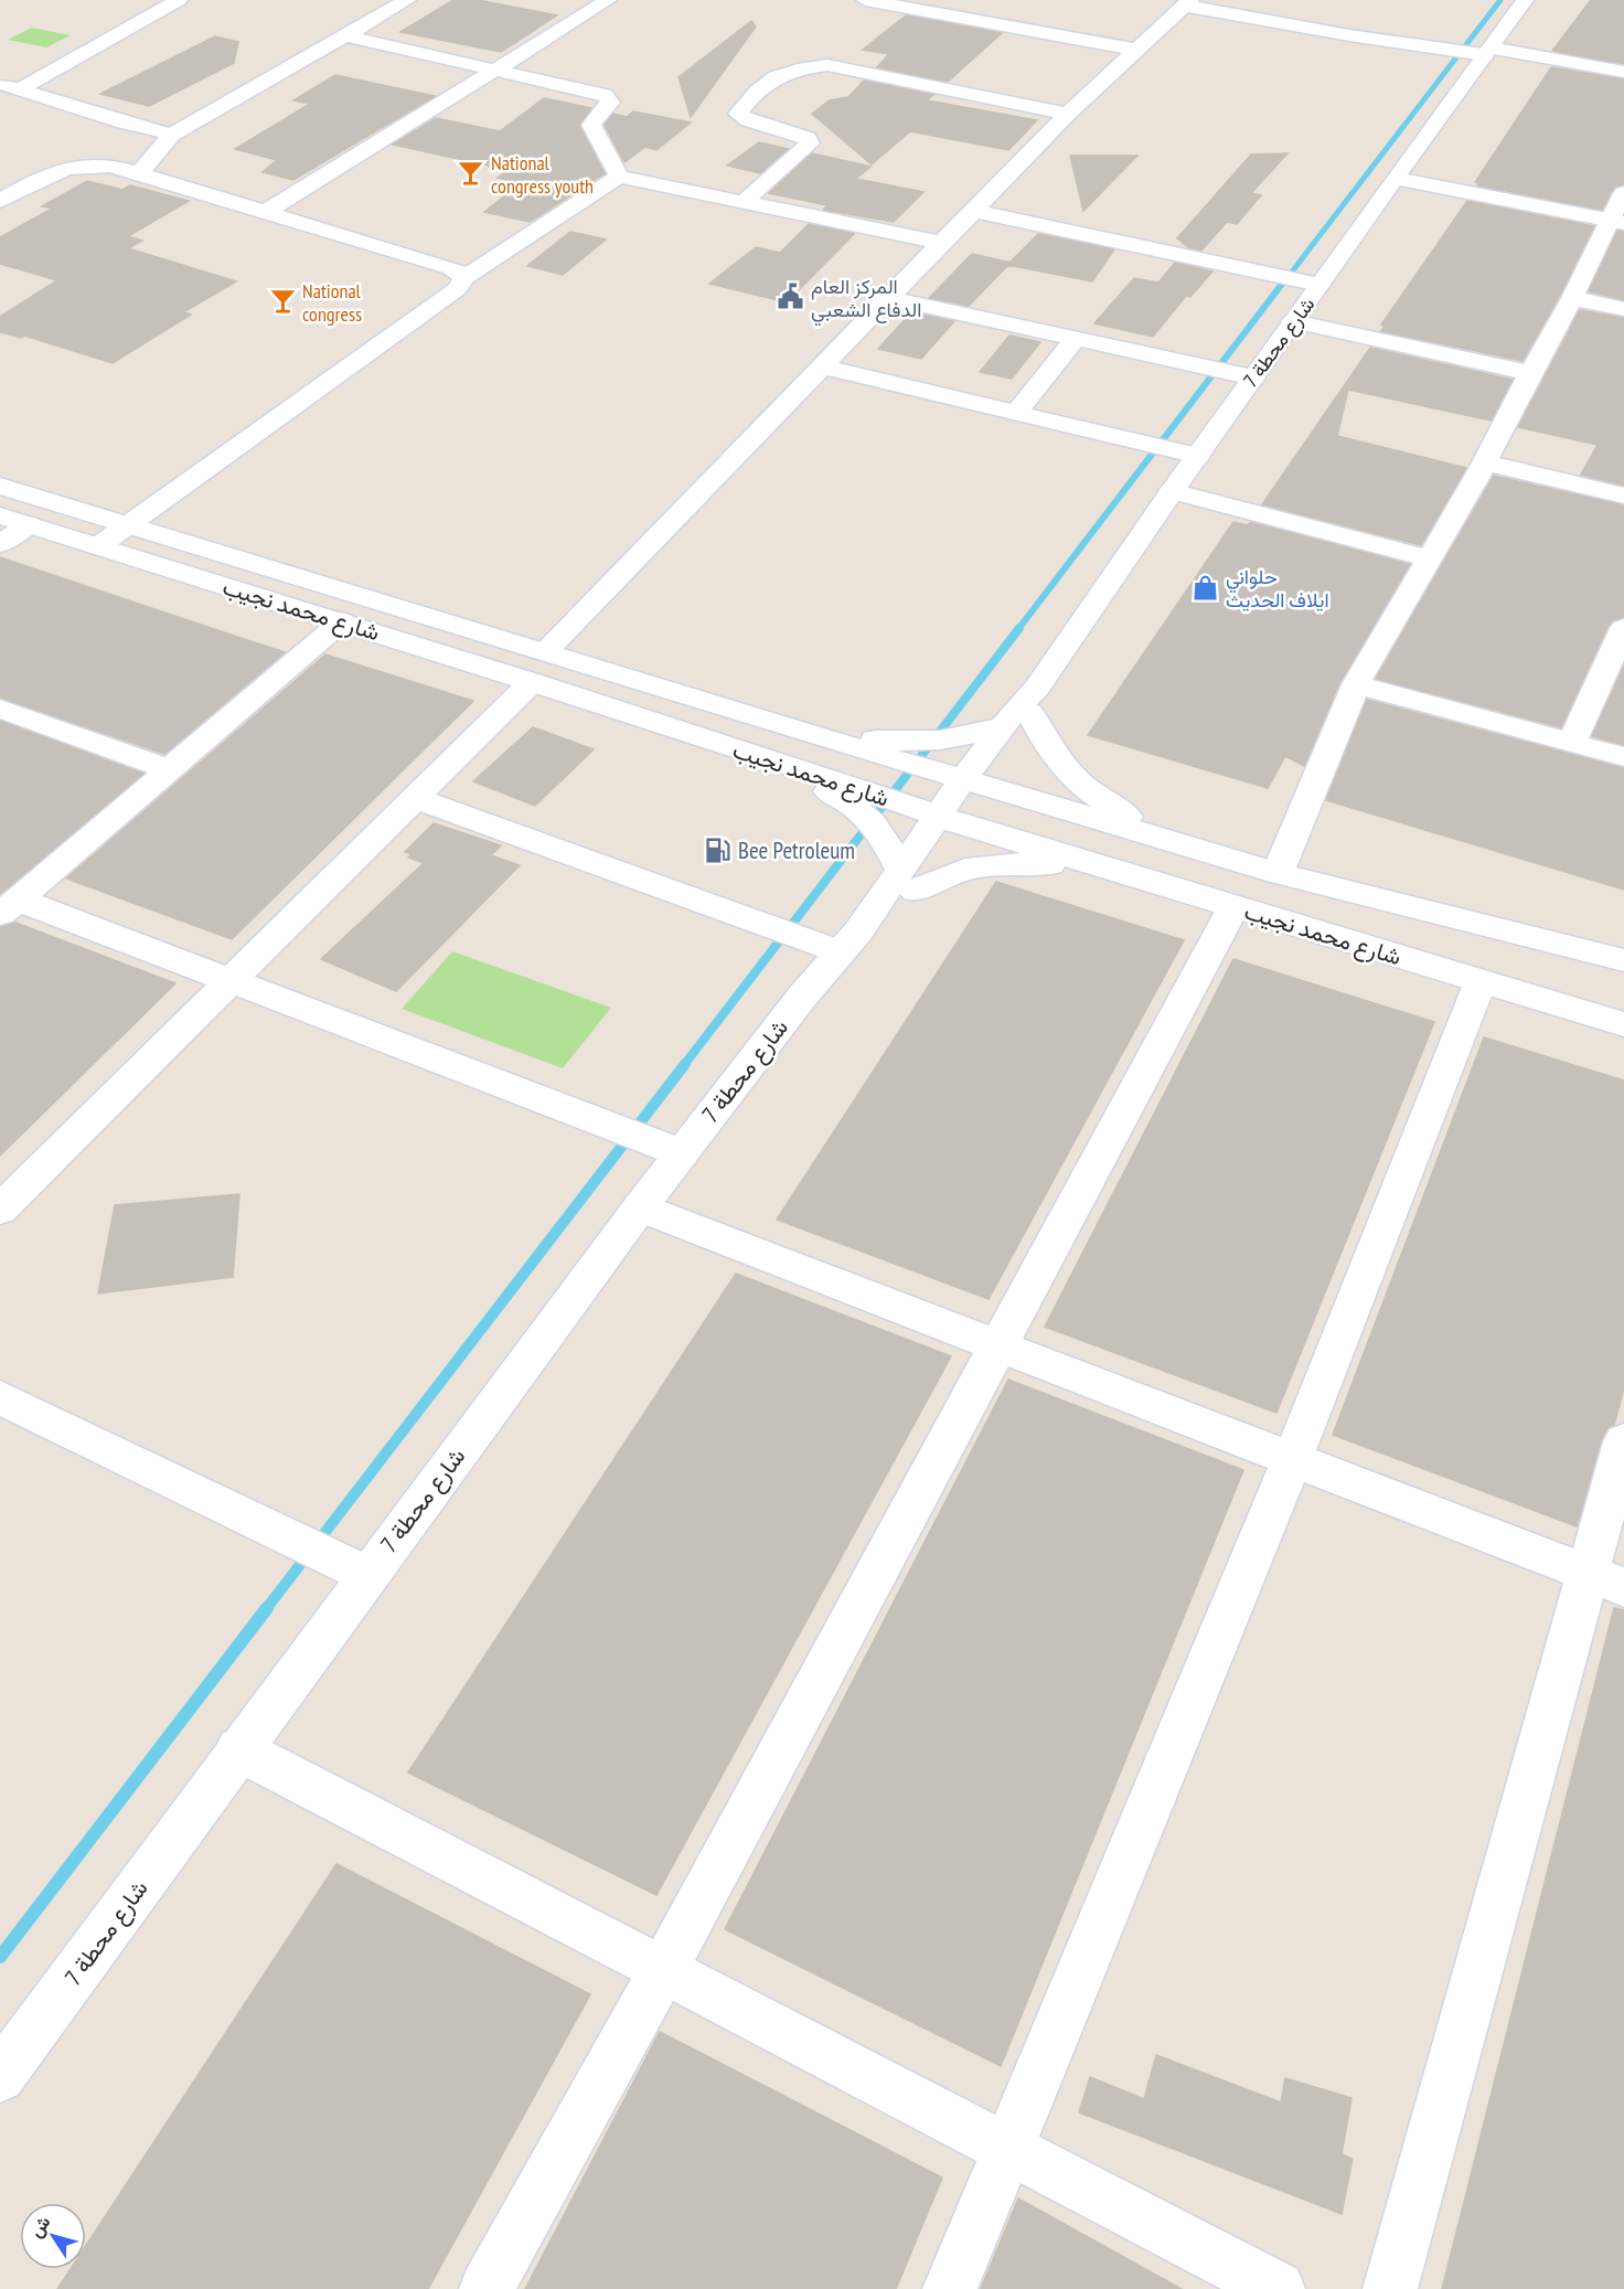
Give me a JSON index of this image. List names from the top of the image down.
{
  "streets": {
    "street": ["شارع محطة 7", "شارع محمد نجيب"]
  },
  "crossings": [
    ["شارع محطة 7", "شارع محمد نجيب"]
  ],
  "places": {
    "bar": ["National congress youth", "National congress"],
    "public building": ["المركز العام الدفاع الشعبي"],
    "shop": ["حلواني ايلاف الحديث"],
    "fuel station": ["Bee Petroleum"]
  },
  "north": "top left"
}
